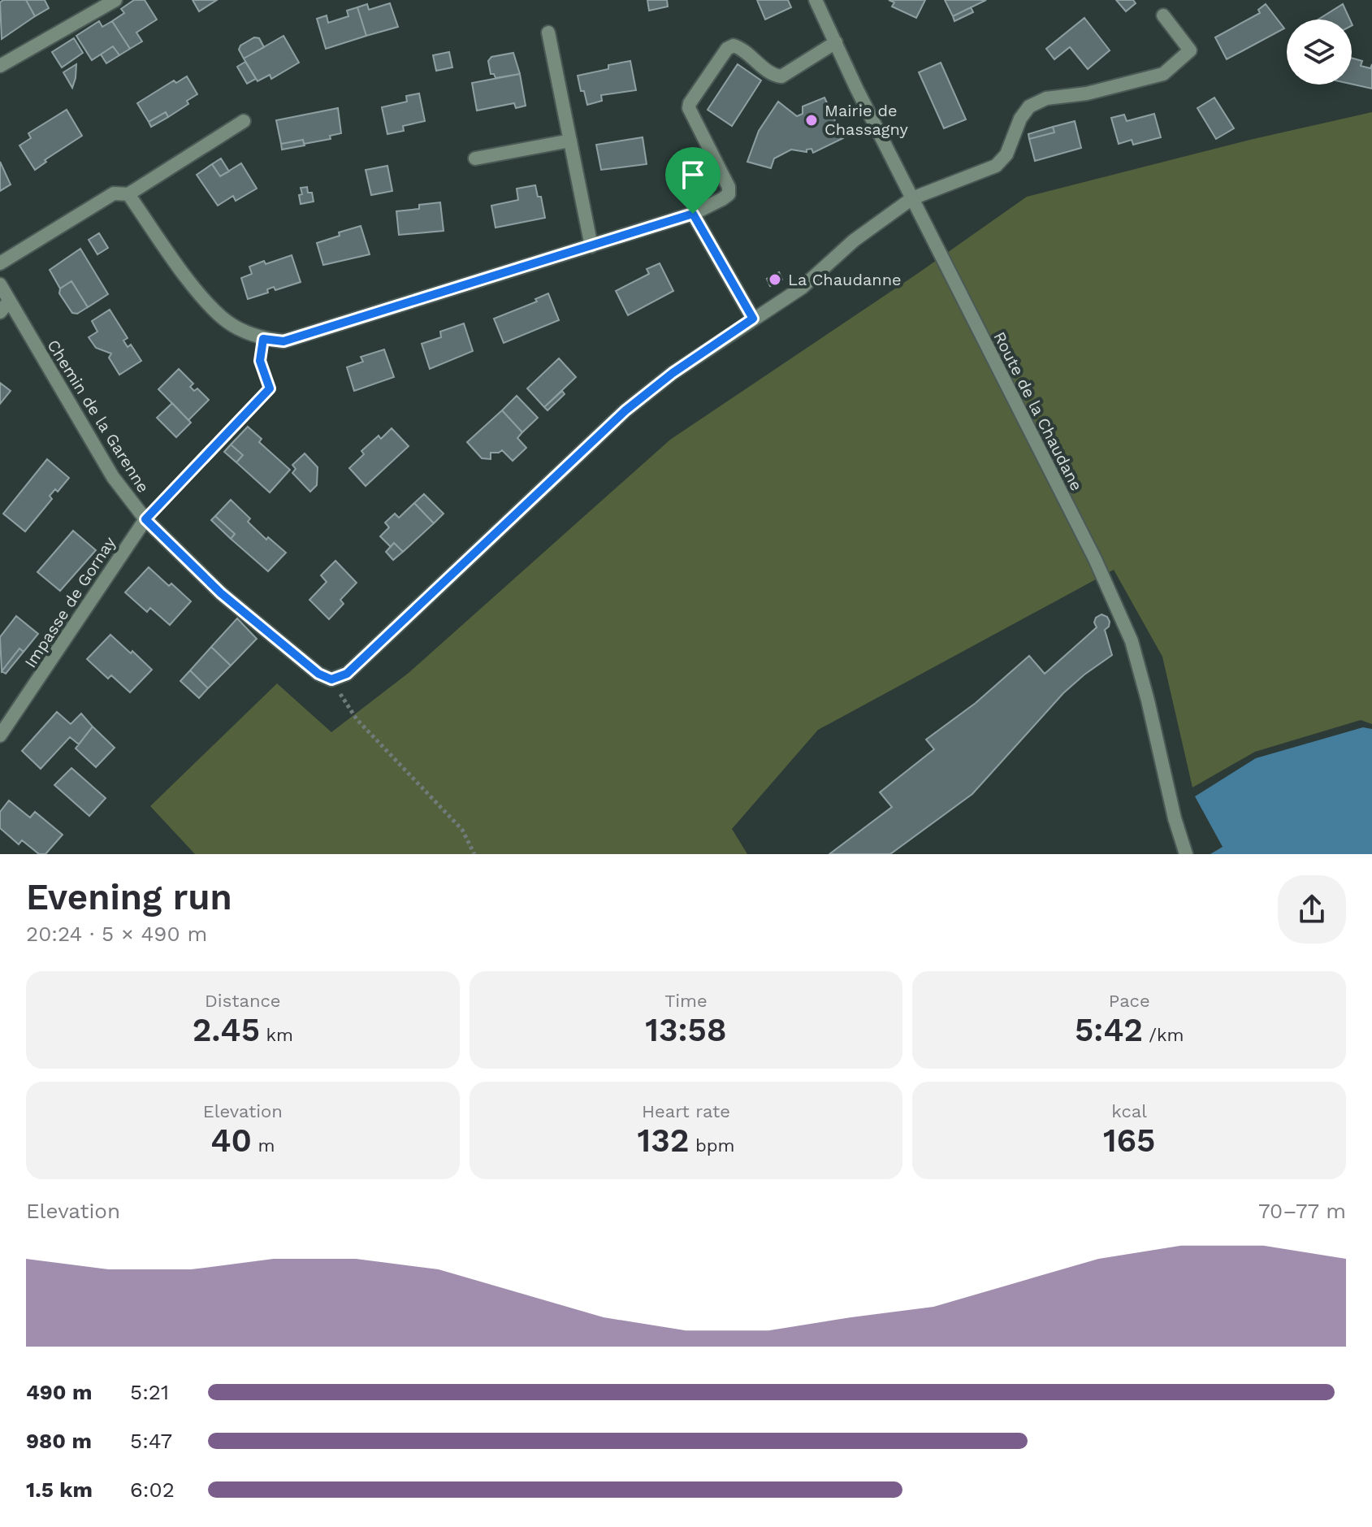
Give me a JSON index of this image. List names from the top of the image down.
{
  "streets": {
    "street": ["Route de la Chaudane", "Chemin de la Garenne", "Impasse de Gornay"]
  },
  "crossings": [
    ["Chemin de la Garenne", "Impasse de Gornay"]
  ],
  "places": ["Mairie de Chassagny", "La Chaudanne"],
  "page": {
    "heading": ["Evening run", "20:24 · 5 × 490 m"],
    "stats": [
      ["Distance", "2.45 km"],
      ["Time", "13:58"],
      ["Pace", "5:42 /km"],
      ["Elevation", "40 m"],
      ["Heart rate", "132 bpm"],
      ["kcal", "165"]
    ],
    "chart": ["Elevation", "70–77 m"],
    "list": [
      {
        "name": "490 m",
        "note": "5:21"
      },
      {
        "name": "980 m",
        "note": "5:47"
      },
      {
        "name": "1.5 km",
        "note": "6:02"
      }
    ]
  }
}
